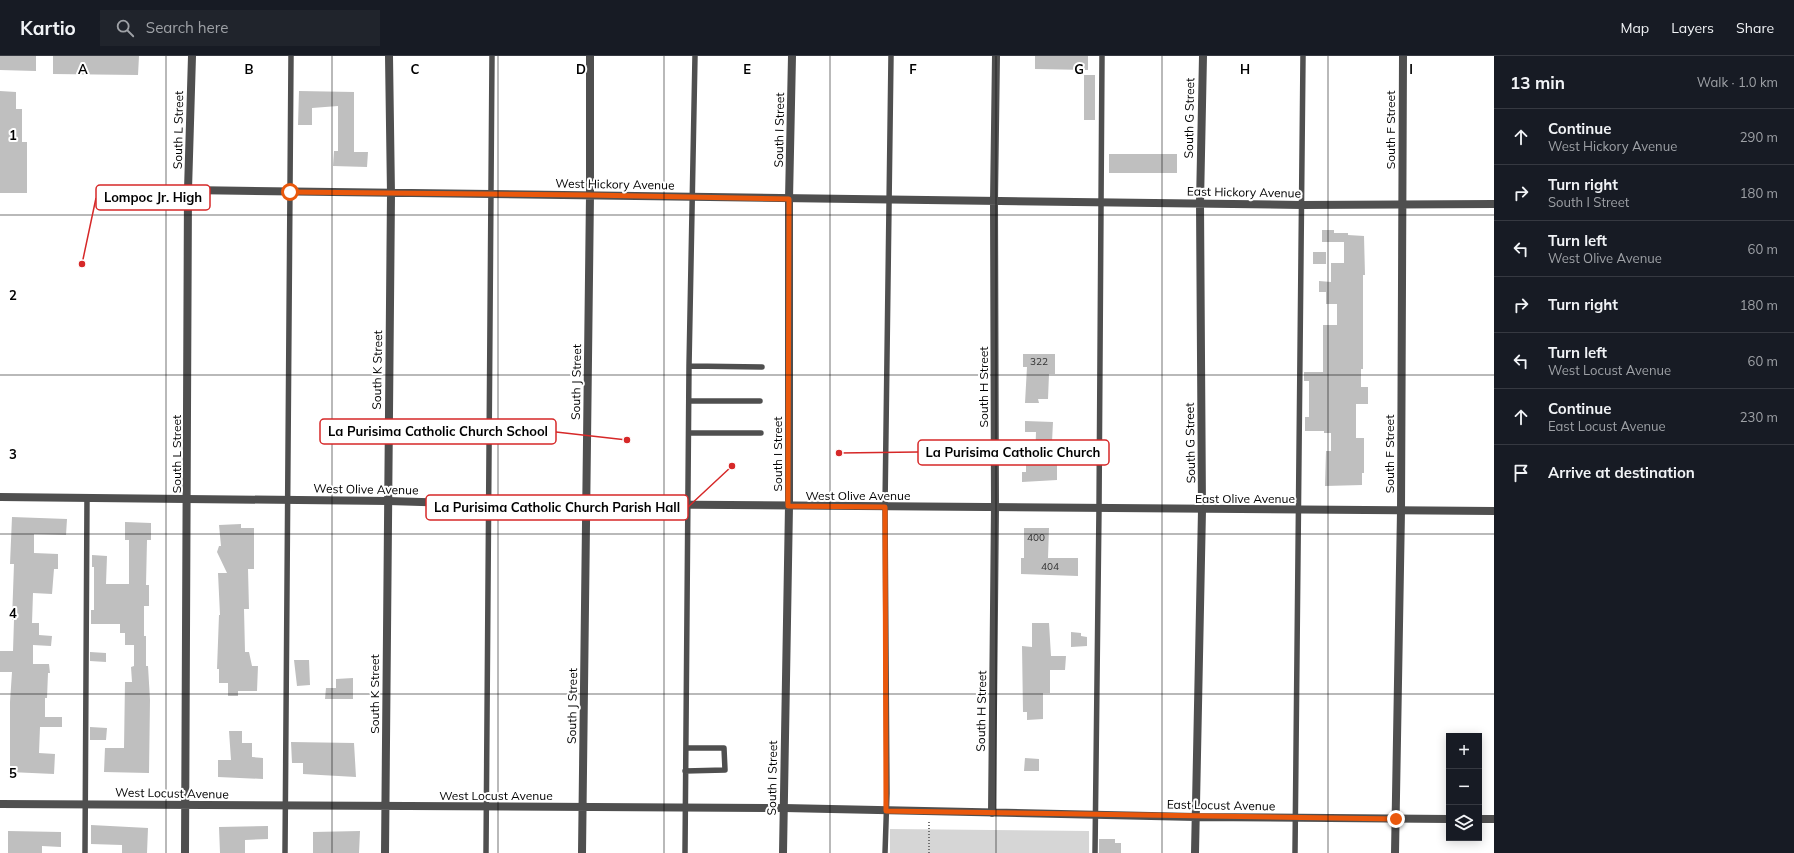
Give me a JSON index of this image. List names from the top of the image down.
{
  "streets": {
    "street": [
      "South G Street",
      "South L Street",
      "South I Street",
      "South F Street",
      "West Hickory Avenue",
      "East Hickory Avenue",
      "South K Street",
      "South J Street",
      "South H Street",
      "West Olive Avenue",
      "East Olive Avenue",
      "West Locust Avenue",
      "East Locust Avenue"
    ]
  },
  "crossings": [
    ["South G Street", "East Hickory Avenue"],
    ["South G Street", "East Olive Avenue"],
    ["South G Street", "East Locust Avenue"],
    ["South L Street", "West Hickory Avenue"],
    ["South L Street", "West Olive Avenue"],
    ["South L Street", "West Locust Avenue"],
    ["South I Street", "West Hickory Avenue"],
    ["South I Street", "West Olive Avenue"],
    ["South I Street", "West Locust Avenue"],
    ["South F Street", "East Hickory Avenue"],
    ["South F Street", "East Olive Avenue"],
    ["South F Street", "East Locust Avenue"],
    ["West Hickory Avenue", "East Hickory Avenue"],
    ["West Hickory Avenue", "South K Street"],
    ["West Hickory Avenue", "South J Street"],
    ["West Hickory Avenue", "South H Street"],
    ["East Hickory Avenue", "South H Street"],
    ["South K Street", "West Olive Avenue"],
    ["South K Street", "West Locust Avenue"],
    ["South J Street", "West Olive Avenue"],
    ["South J Street", "West Locust Avenue"],
    ["South H Street", "West Olive Avenue"],
    ["South H Street", "East Olive Avenue"],
    ["South H Street", "West Locust Avenue"],
    ["South H Street", "East Locust Avenue"],
    ["West Olive Avenue", "East Olive Avenue"],
    ["West Locust Avenue", "East Locust Avenue"]
  ],
  "places": [
    "Lompoc Jr. High",
    "La Purisima Catholic Church School",
    "La Purisima Catholic Church",
    "La Purisima Catholic Church Parish Hall"
  ],
  "house_numbers": ["322", "400", "404"],
  "page": {
    "header": "Kartio",
    "search": "Search here",
    "nav": ["Map", "Layers", "Share"],
    "heading": ["13 min", "Walk · 1.0 km"],
    "list": [
      ["Continue", "West Hickory Avenue", "290 m"],
      ["Turn right", "South I Street", "180 m"],
      ["Turn left", "West Olive Avenue", "60 m"],
      ["Turn right", "180 m"],
      ["Turn left", "West Locust Avenue", "60 m"],
      ["Continue", "East Locust Avenue", "230 m"],
      "Arrive at destination"
    ],
    "map_buttons": ["+", "−"]
  },
  "grid": {
    "columns": [
      "A",
      "B",
      "C",
      "D",
      "E",
      "F",
      "G",
      "H",
      "I"
    ],
    "rows": [
      "1",
      "2",
      "3",
      "4",
      "5"
    ]
  }
}
